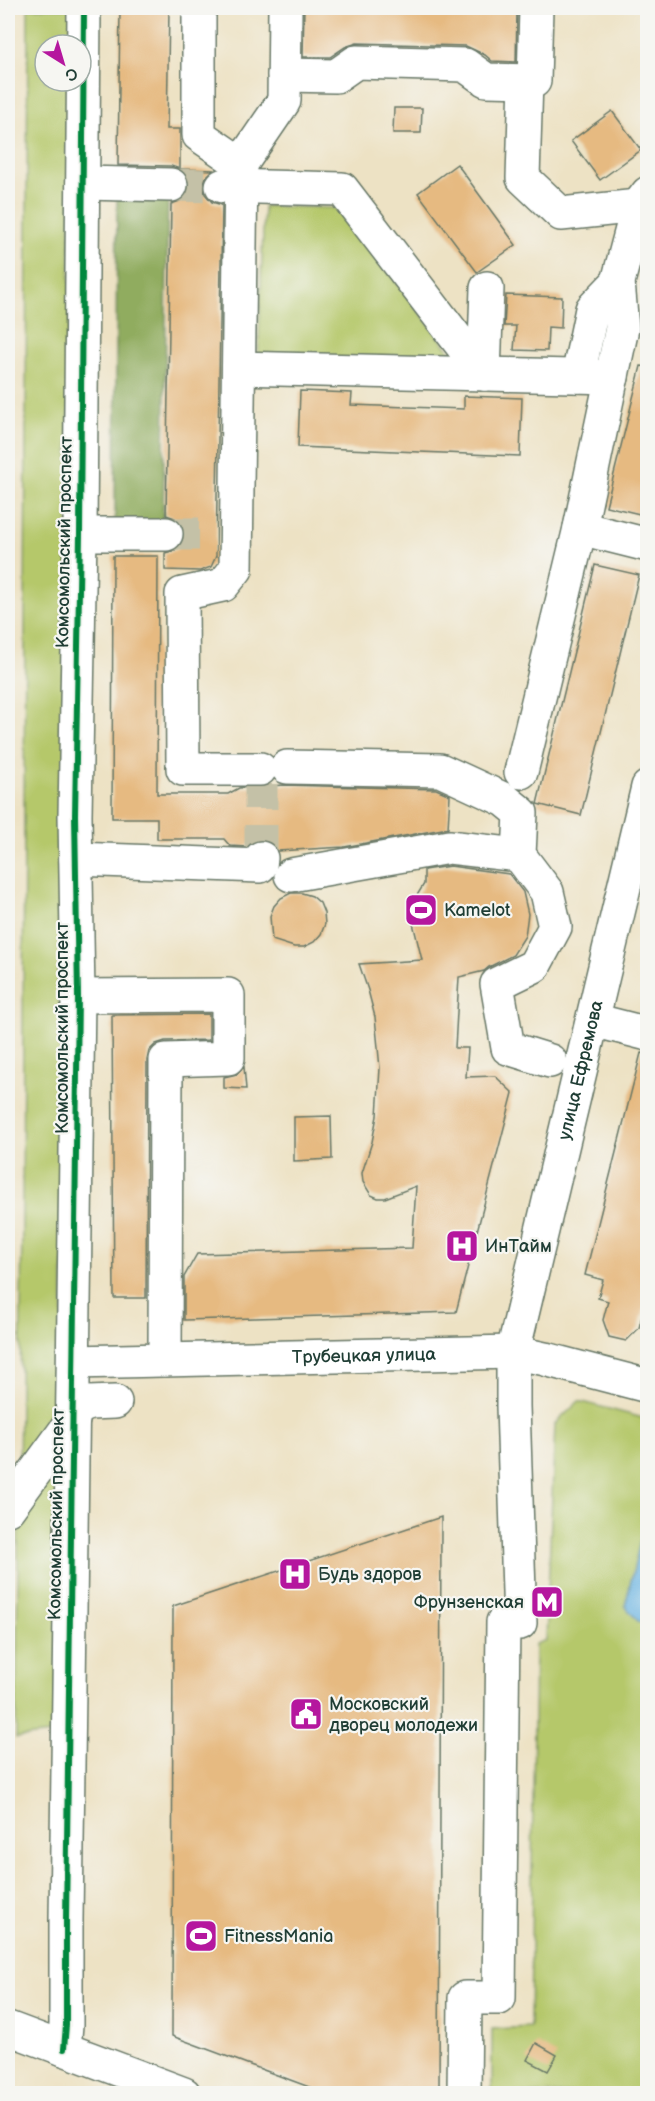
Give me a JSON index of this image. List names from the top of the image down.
{
  "streets": {
    "street": ["Комсомольский проспект", "улица Ефремова", "Трубецкая улица"]
  },
  "crossings": [
    ["Комсомольский проспект", "Трубецкая улица"],
    ["улица Ефремова", "Трубецкая улица"]
  ],
  "places": {
    "sports": ["Kamelot", "FitnessMania"],
    "hospital": ["ИнТайм", "Будь здоров"],
    "metro station": ["Фрунзенская"],
    "public building": ["Московский дворец молодежи"]
  },
  "north": "bottom right"
}
